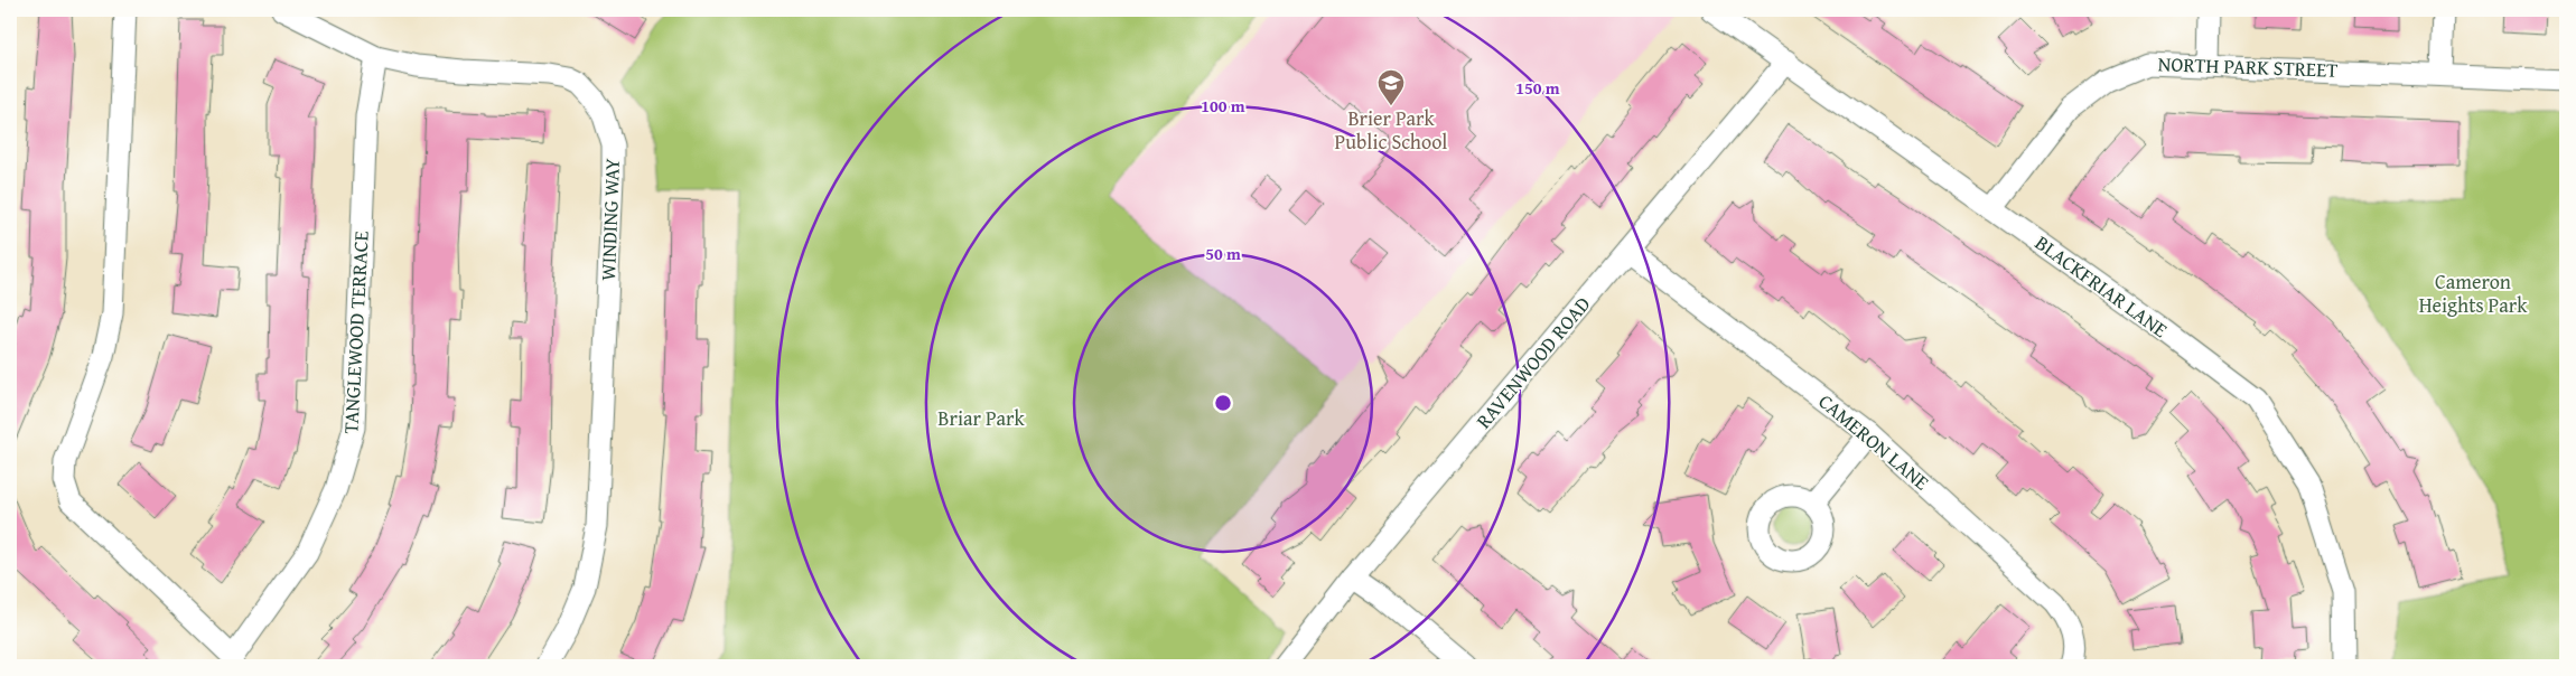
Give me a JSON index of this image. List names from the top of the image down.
{
  "streets": {
    "street": [
      "NORTH PARK STREET",
      "WINDING WAY",
      "BLACKFRIAR LANE",
      "TANGLEWOOD TERRACE",
      "RAVENWOOD ROAD",
      "CAMERON LANE"
    ]
  },
  "crossings": [
    ["NORTH PARK STREET", "BLACKFRIAR LANE"],
    ["WINDING WAY", "TANGLEWOOD TERRACE"],
    ["BLACKFRIAR LANE", "RAVENWOOD ROAD"],
    ["RAVENWOOD ROAD", "CAMERON LANE"]
  ],
  "parks": ["Cameron Heights Park", "Briar Park"],
  "places": {
    "school or university": ["Brier Park Public School"]
  },
  "rings": ["150 m", "100 m", "50 m"]
}
